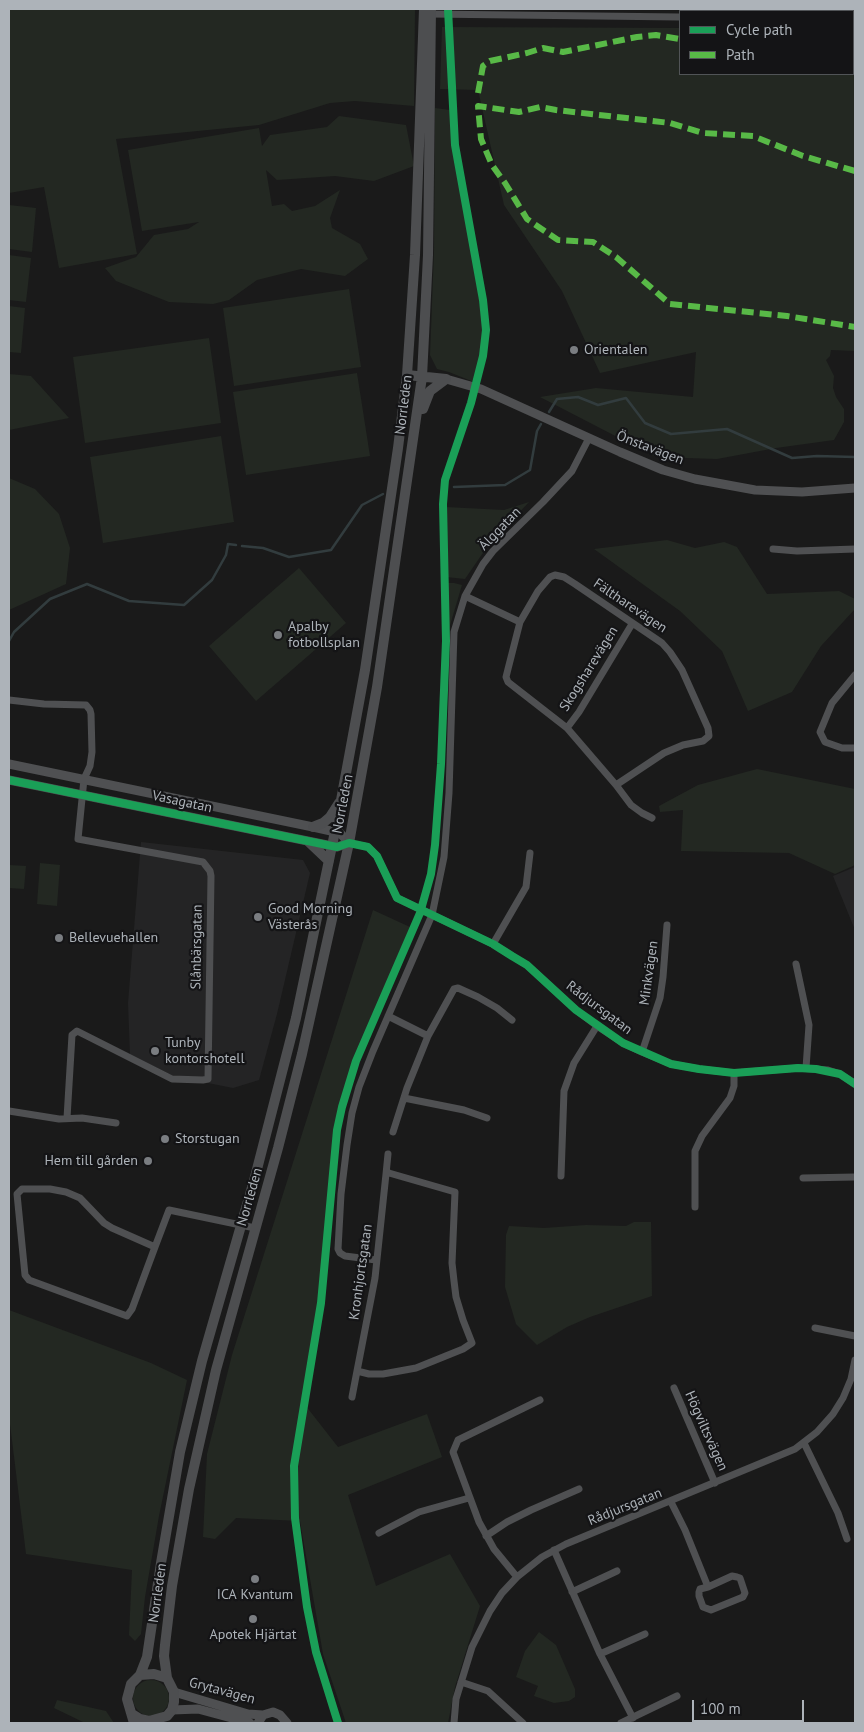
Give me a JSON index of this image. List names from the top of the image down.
{
  "streets": {
    "main road": ["Norrleden"],
    "street": [
      "Önstavägen",
      "Älggatan",
      "Fältharevägen",
      "Skogsharevägen",
      "Vasagatan",
      "Slånbärsgatan",
      "Minkvägen",
      "Rådjursgatan",
      "Kronhjortsgatan",
      "Högviltsvägen",
      "Grytavägen"
    ]
  },
  "crossings": [
    ["Norrleden", "Vasagatan"],
    ["Norrleden", "Rådjursgatan"],
    ["Norrleden", "Grytavägen"],
    ["Önstavägen", "Älggatan"],
    ["Älggatan", "Rådjursgatan"],
    ["Älggatan", "Kronhjortsgatan"],
    ["Fältharevägen", "Skogsharevägen"],
    ["Vasagatan", "Slånbärsgatan"],
    ["Vasagatan", "Rådjursgatan"],
    ["Minkvägen", "Rådjursgatan"],
    ["Rådjursgatan", "Högviltsvägen"]
  ],
  "places": [
    "Orientalen",
    "Apalby fotbollsplan",
    "Good Morning Västerås",
    "Bellevuehallen",
    "Tunby kontorshotell",
    "Storstugan",
    "Hem till gården",
    "ICA Kvantum",
    "Apotek Hjärtat"
  ],
  "legend": ["Cycle path", "Path"],
  "scale_bar": "100 m"
}
